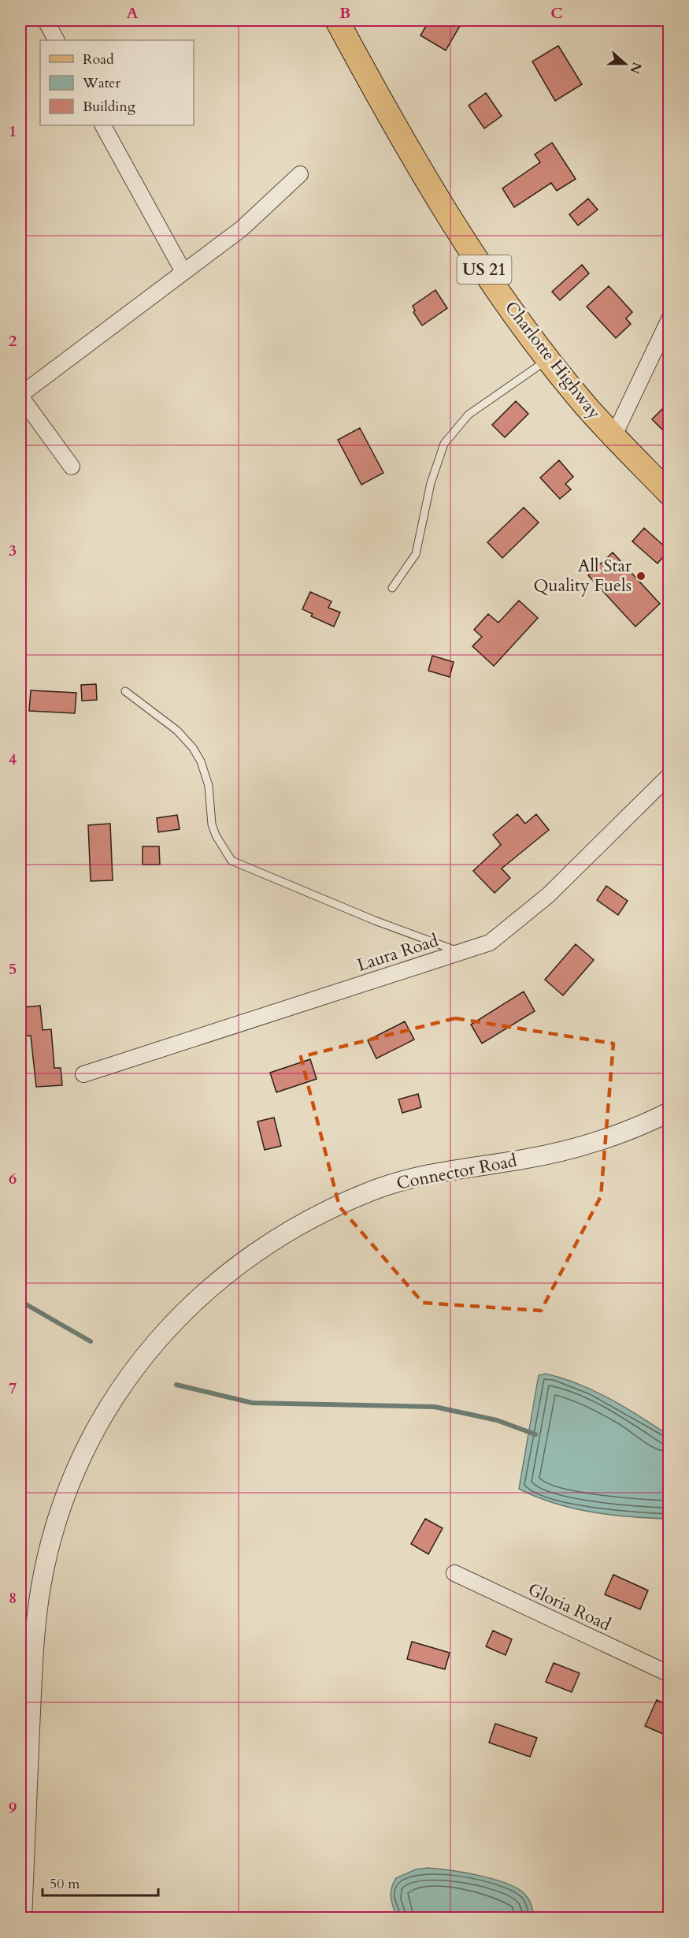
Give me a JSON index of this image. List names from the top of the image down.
{
  "streets": {
    "main road": ["US 21", "Charlotte Highway"],
    "street": ["Laura Road", "Connector Road", "Gloria Road"]
  },
  "places": ["All Star Quality Fuels"],
  "legend": ["Road", "Water", "Building"],
  "scale_bar": "50 m",
  "north": "right",
  "grid": {
    "columns": ["A", "B", "C"],
    "rows": [
      "1",
      "2",
      "3",
      "4",
      "5",
      "6",
      "7",
      "8",
      "9"
    ]
  }
}
